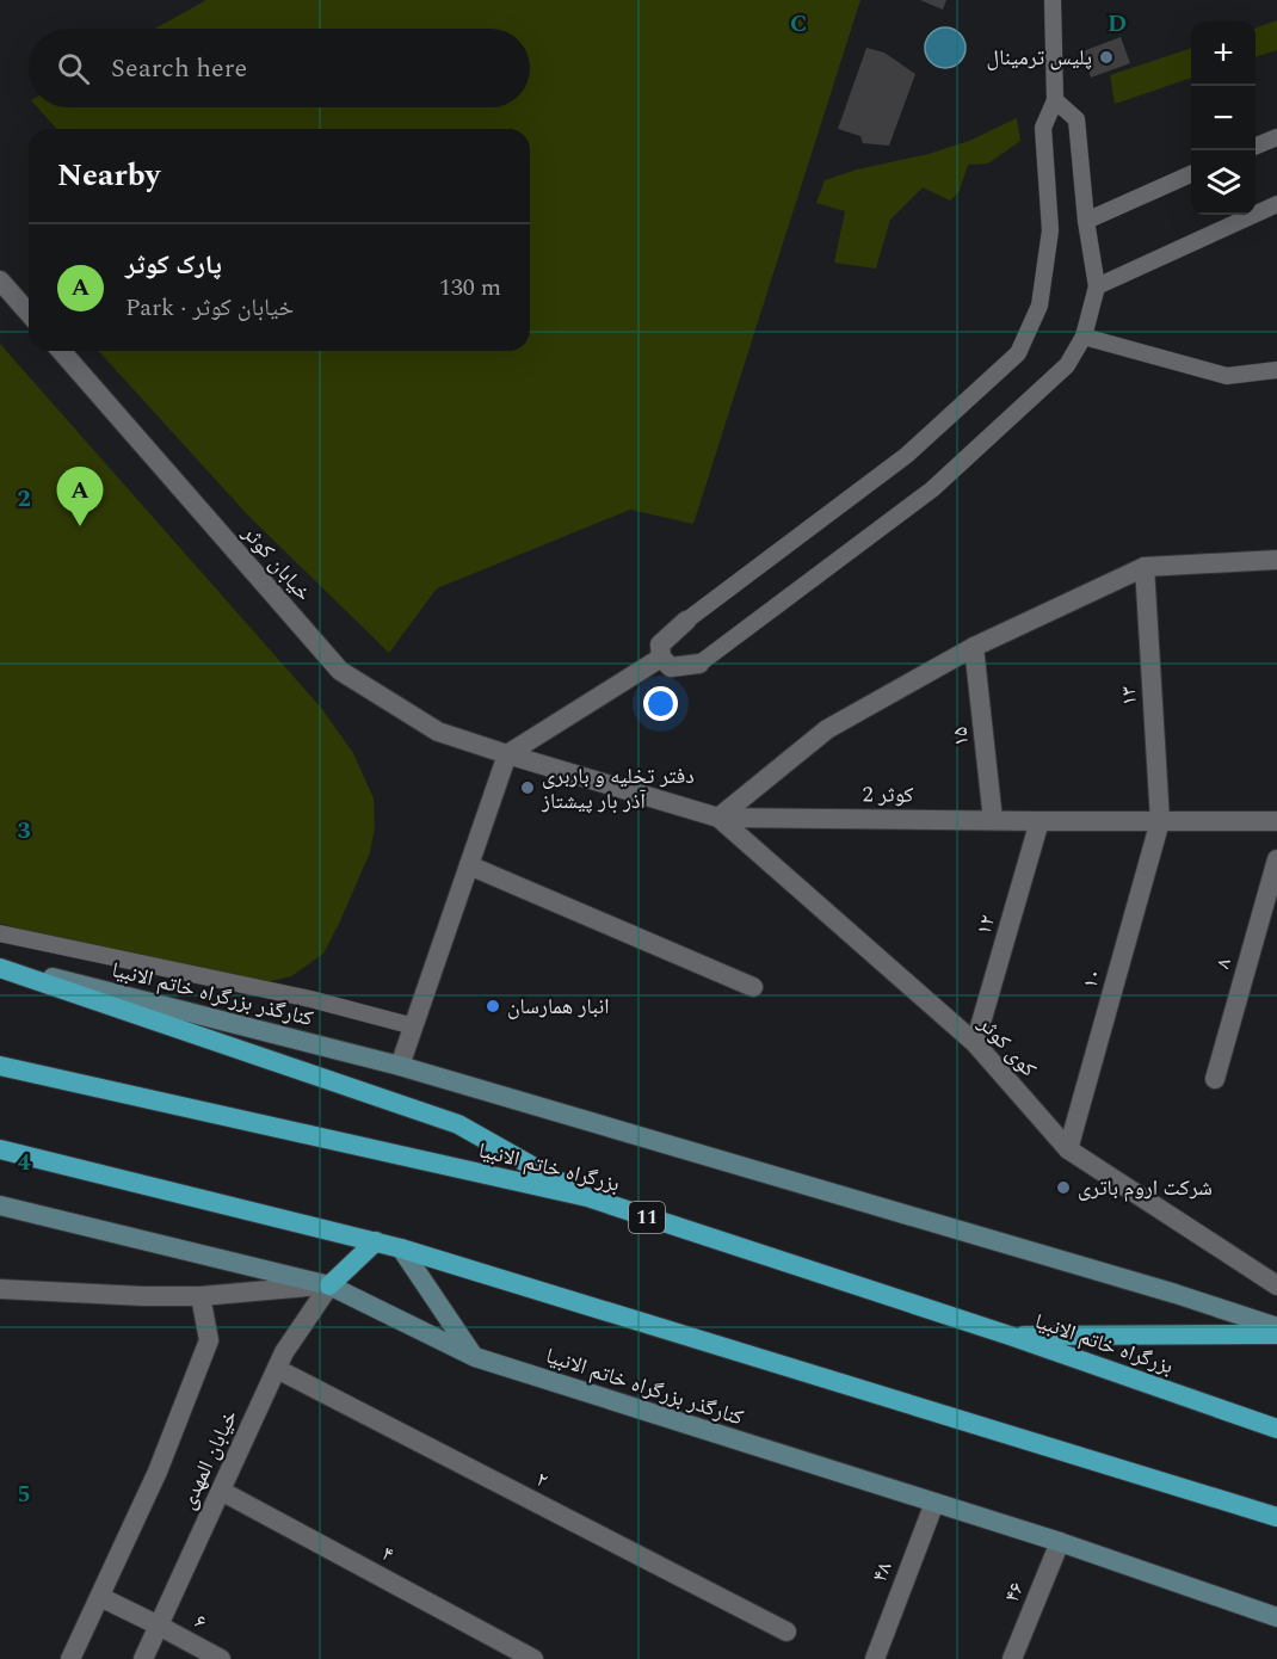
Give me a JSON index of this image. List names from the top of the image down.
{
  "streets": {
    "highway": ["بزرگراه خاتم الانبیا", "11"],
    "main road": ["کنارگذر بزرگراه خاتم الانبیا"],
    "street": [
      "خیابان کوثر",
      "۱۳",
      "۱۵",
      "کوثر 2",
      "۱۲",
      "۸",
      "۱۰",
      "کوی کوثر",
      "خیابان المهدی",
      "۲",
      "۴",
      "۴۸",
      "۴۶",
      "۶"
    ]
  },
  "crossings": [
    ["خیابان کوثر", "کوثر 2"],
    ["۱۳", "کوثر 2"],
    ["۱۳", "۱۰"],
    ["۱۵", "کوثر 2"],
    ["کوثر 2", "۱۲"],
    ["کوثر 2", "۱۰"],
    ["کوثر 2", "کوی کوثر"],
    ["۱۲", "کوی کوثر"],
    ["۱۰", "کوی کوثر"],
    ["کنارگذر بزرگراه خاتم الانبیا", "خیابان المهدی"],
    ["کنارگذر بزرگراه خاتم الانبیا", "۴۸"],
    ["کنارگذر بزرگراه خاتم الانبیا", "۴۶"],
    ["خیابان المهدی", "۲"],
    ["خیابان المهدی", "۴"],
    ["خیابان المهدی", "۶"]
  ],
  "places": [
    "پلیس ترمینال",
    "دفتر تخلیه و باربری آذر بار پیشتاز",
    "انبار همارسان",
    "شرکت اروم باتری"
  ],
  "page": {
    "map_buttons": ["+", "−"],
    "search": "Search here",
    "heading": "Nearby",
    "list": [
      {
        "mark": "A",
        "name": "پارک کوثر",
        "note": "Park · خیابان کوثر",
        "value": "130 m"
      }
    ],
    "pins": "A"
  },
  "grid": {
    "columns": ["C", "D"],
    "rows": [
      "2",
      "3",
      "4",
      "5"
    ]
  }
}
